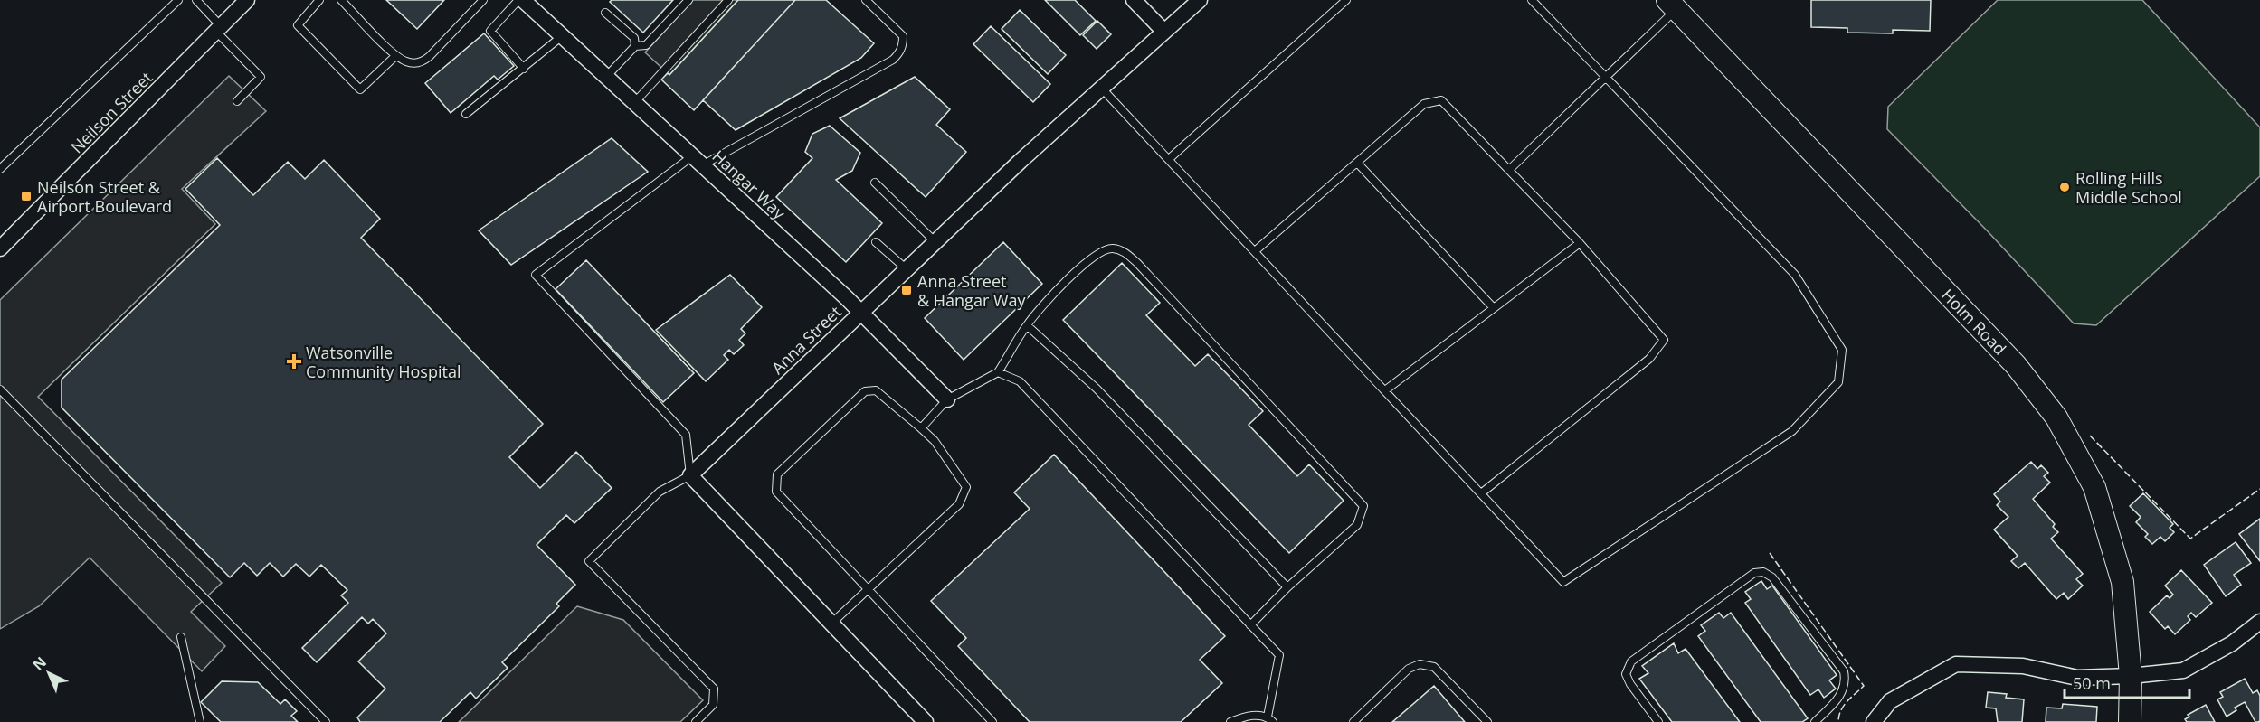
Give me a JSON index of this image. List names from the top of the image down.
{
  "streets": {
    "street": [
      "Neilson Street",
      "Hangar Way",
      "Holm Road",
      "Anna Street"
    ]
  },
  "crossings": [
    ["Hangar Way", "Anna Street"]
  ],
  "places": {
    "other": ["Rolling Hills Middle School"],
    "transit": ["Neilson Street & Airport Boulevard", "Anna Street & Hangar Way"],
    "health": ["Watsonville Community Hospital"]
  },
  "scale_bar": "50 m",
  "north": "top left"
}
